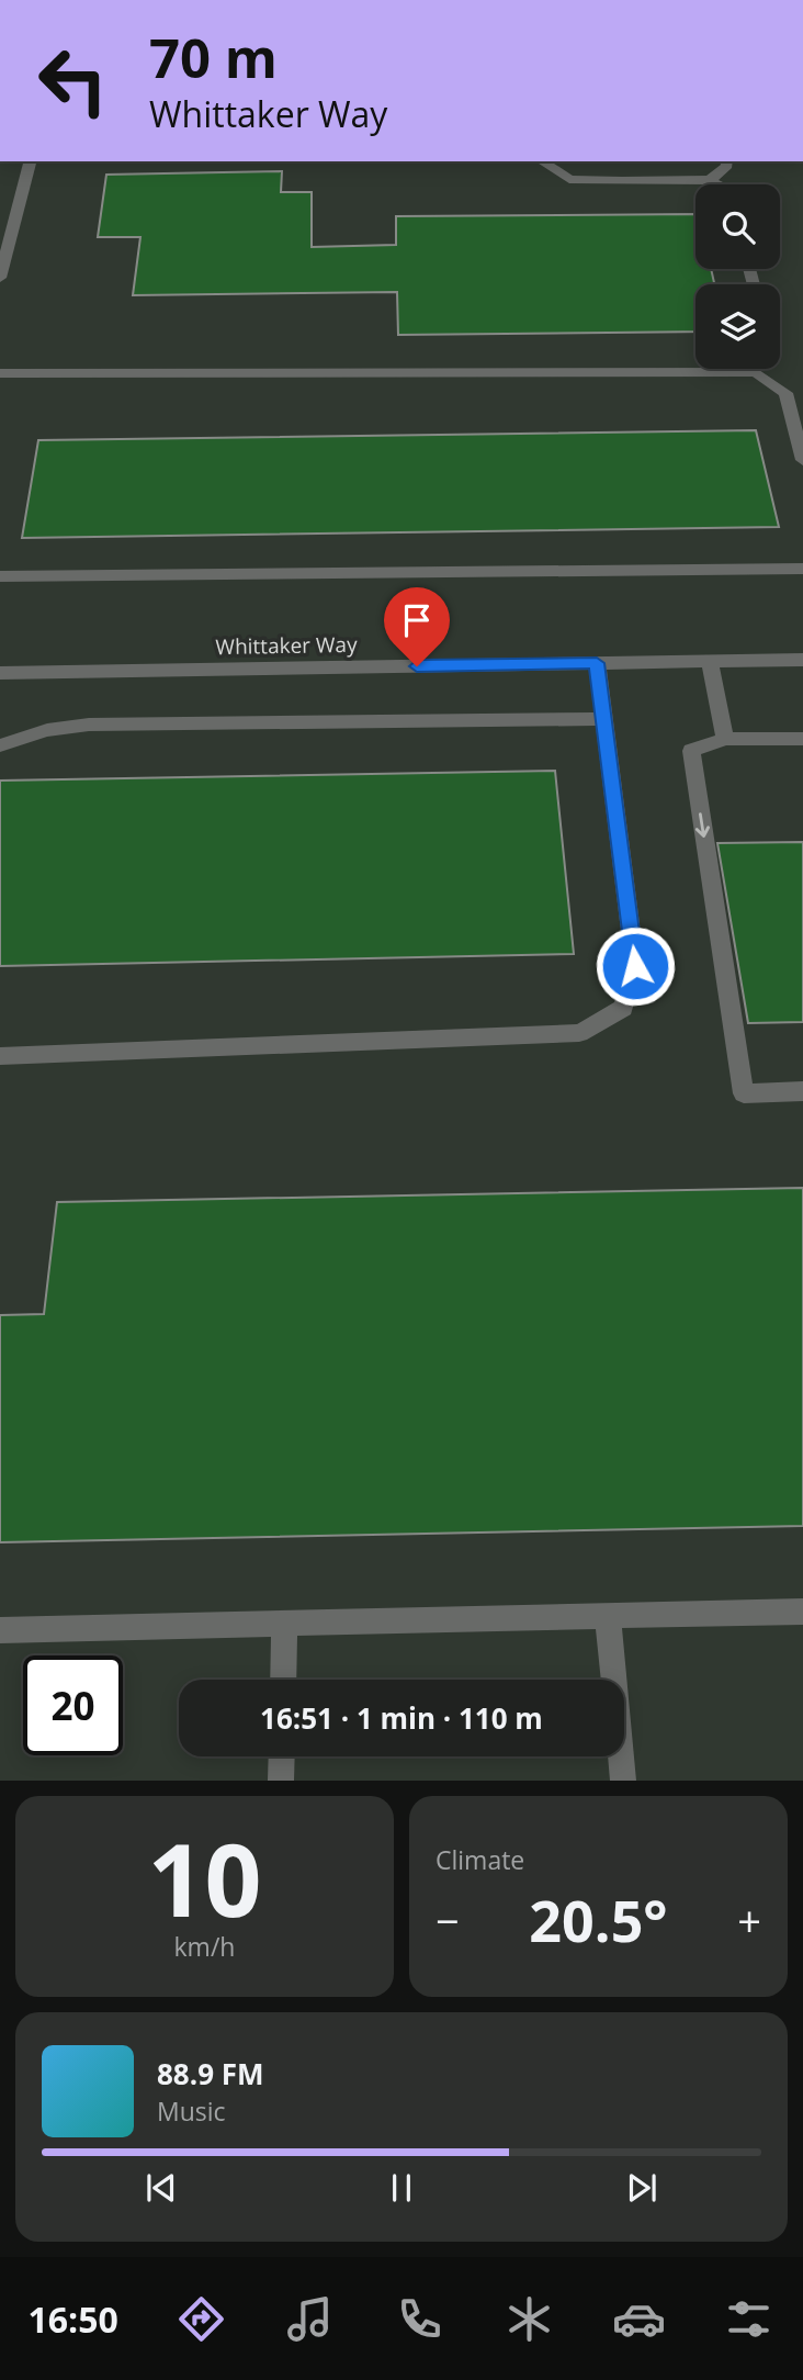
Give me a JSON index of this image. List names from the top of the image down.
{
  "streets": {
    "street": ["Whittaker Way"]
  },
  "page": {
    "turn": ["70 m", "Whittaker Way"],
    "limit": "20",
    "trip": "16:51 · 1 min · 110 m",
    "tile": [
      ["10", "km/h"],
      "Climate"
    ],
    "heat": ["−", "20.5°", "+"],
    "song": ["88.9 FM", "Music"],
    "tabs": "16:50"
  }
}
